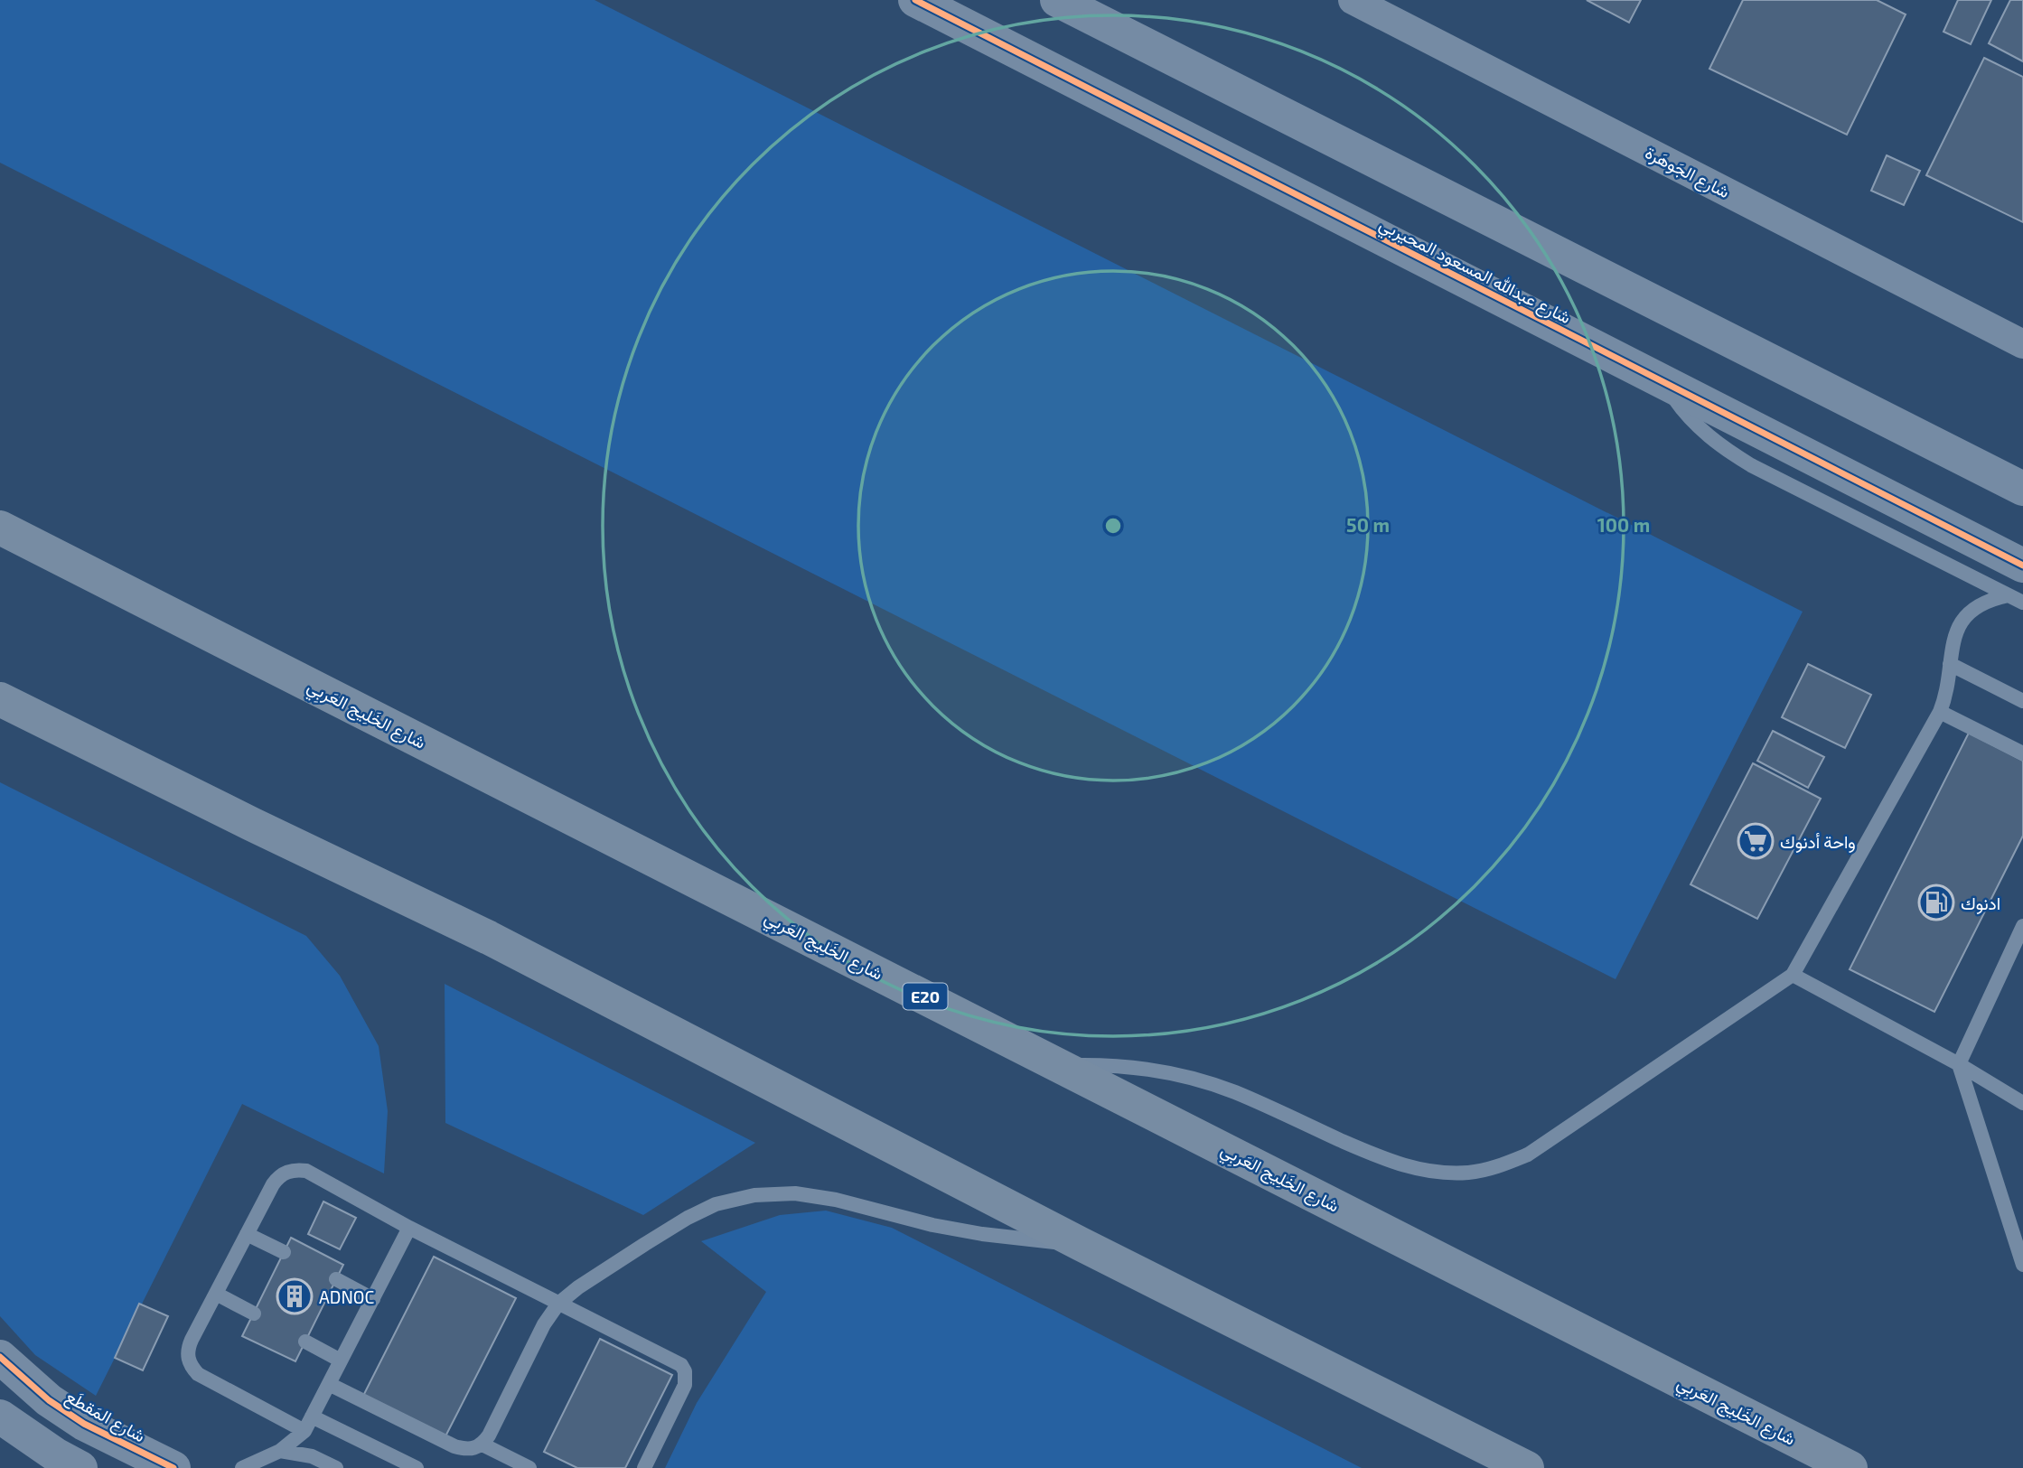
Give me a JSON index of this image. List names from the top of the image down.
{
  "streets": {
    "highway": ["شارع الخَلِيج العَربِي", "E20"],
    "street": ["شارع الجَوهَرة", "شارع عبدالله المسعود المحيربي", "شارع المَقطَع"]
  },
  "places": {
    "supermarket": ["واحة أدنوك"],
    "fuel station": ["ادنوك"],
    "building": ["ADNOC"]
  },
  "rings": ["50 m", "100 m"]
}
